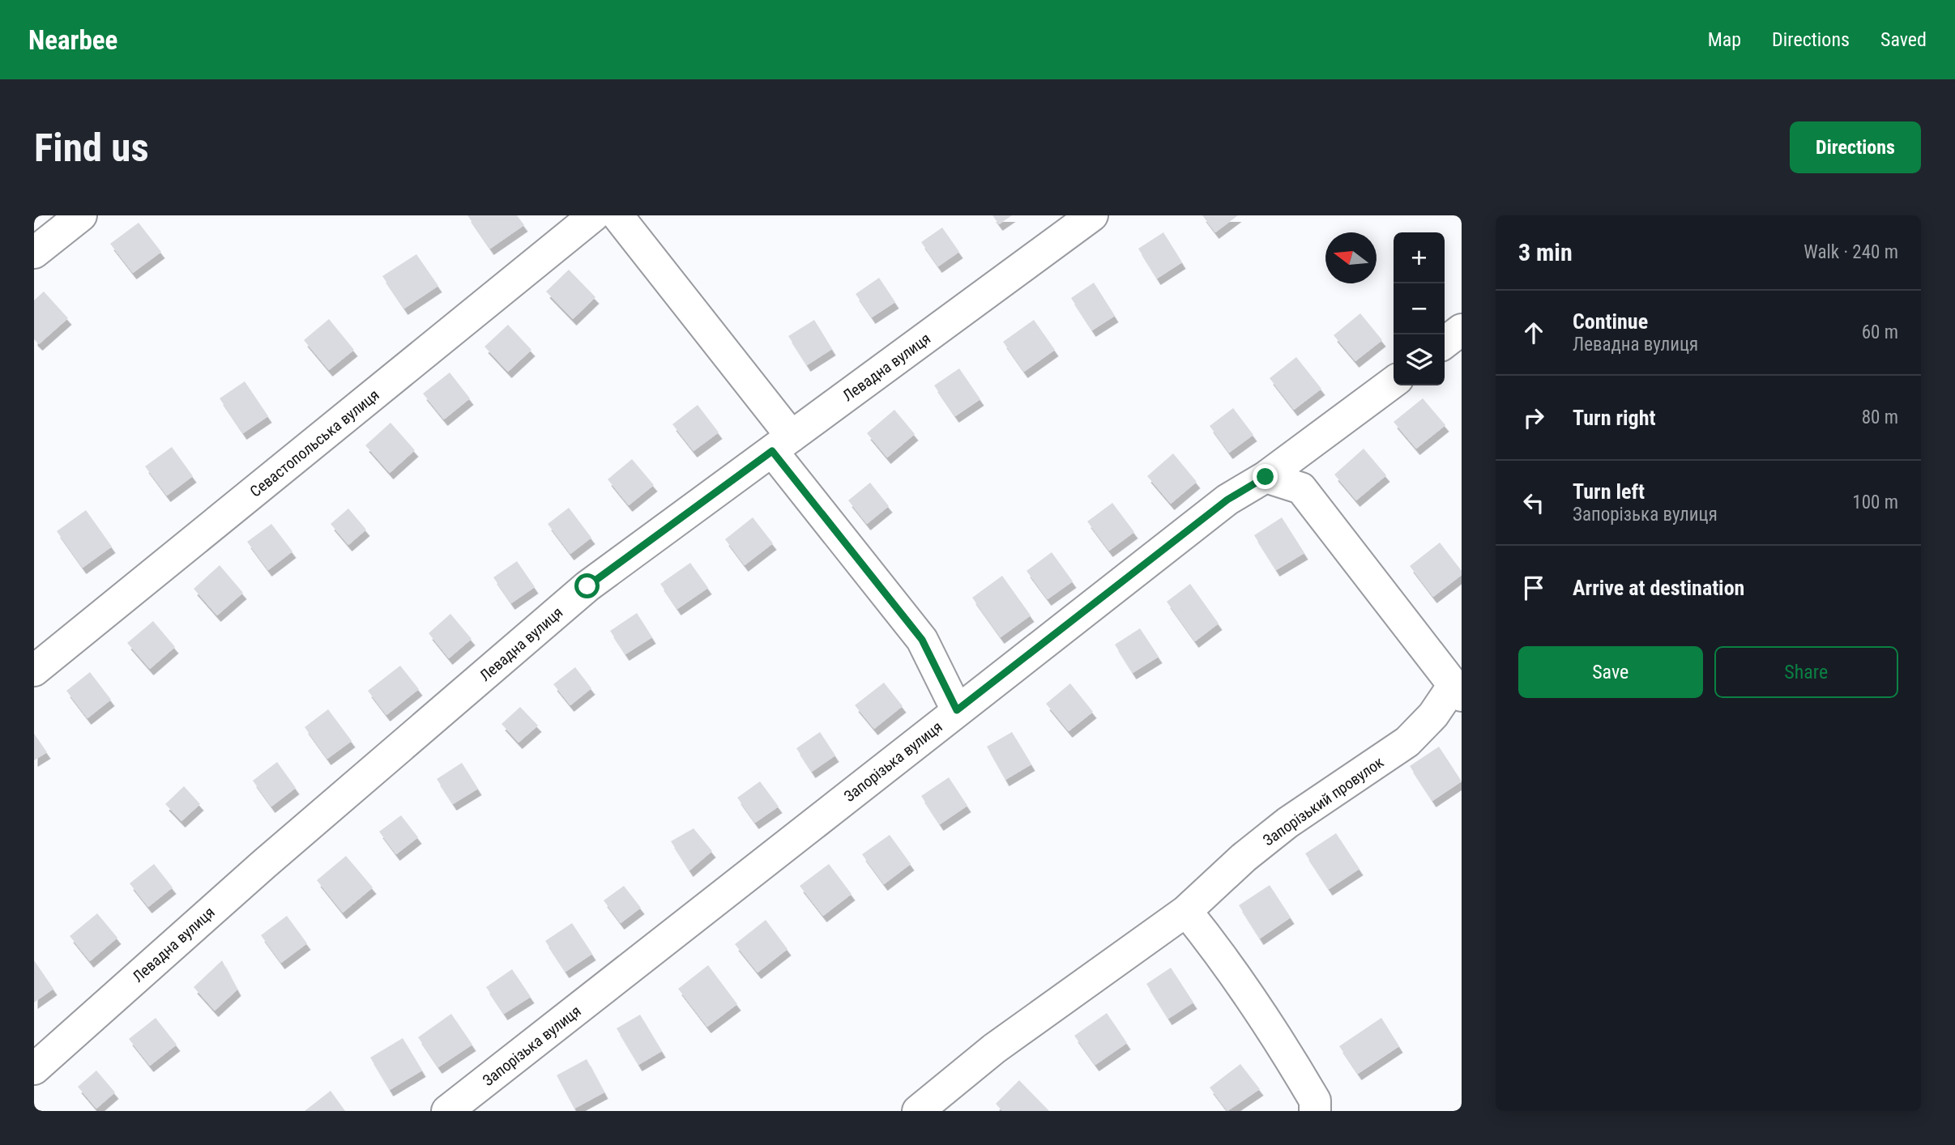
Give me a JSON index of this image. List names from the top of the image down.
{
  "streets": {
    "street": [
      "Левадна вулиця",
      "Севастопольська вулиця",
      "Запорізька вулиця",
      "Запорізький провулок"
    ]
  },
  "crossings": [
    ["Запорізька вулиця", "Запорізький провулок"]
  ],
  "north": "left",
  "page": {
    "header": "Nearbee",
    "nav": ["Map", "Directions", "Saved"],
    "buttons": [
      "Directions",
      ["Save", "Share"]
    ],
    "title": "Find us",
    "heading": ["3 min", "Walk · 240 m"],
    "map_buttons": ["+", "−"],
    "list": [
      ["Continue", "Левадна вулиця", "60 m"],
      ["Turn right", "80 m"],
      ["Turn left", "Запорізька вулиця", "100 m"],
      "Arrive at destination"
    ]
  }
}
